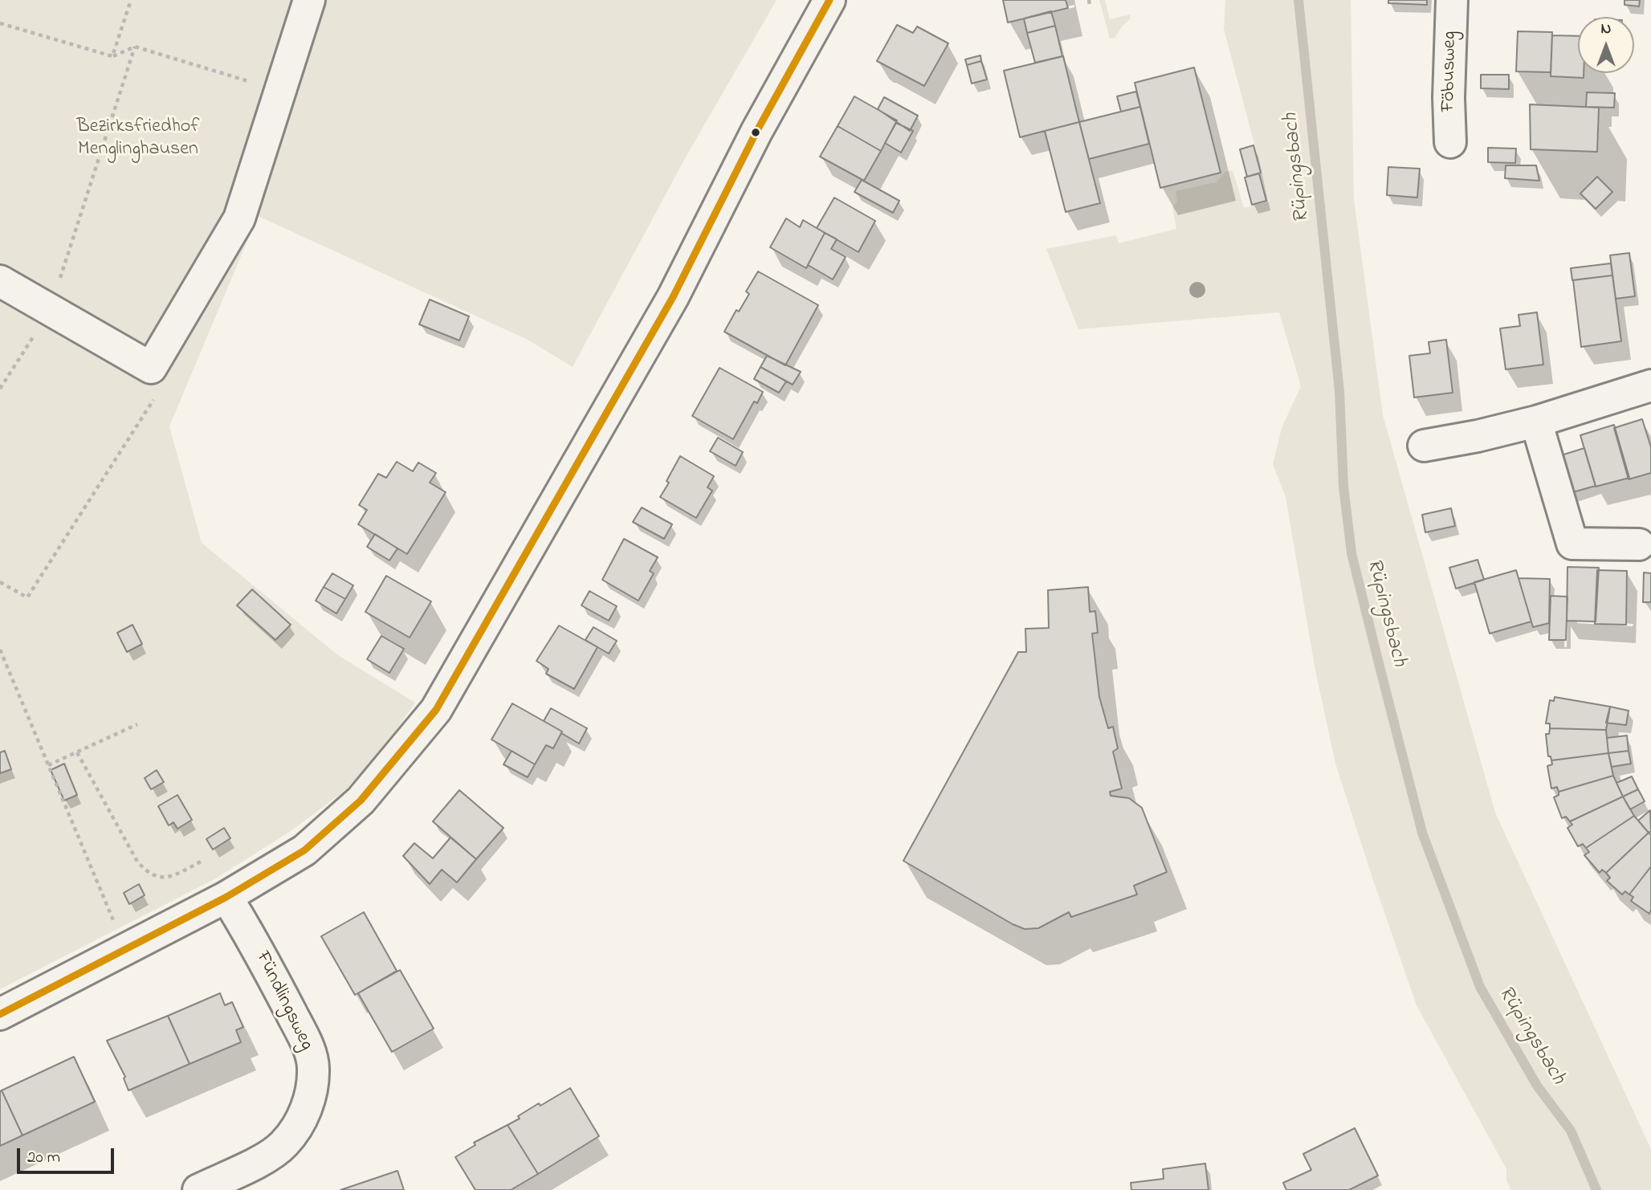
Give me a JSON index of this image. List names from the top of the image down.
{
  "streets": {
    "street": ["Föbusweg", "Fündlingsweg"]
  },
  "water": ["Rüpingsbach"],
  "parks": ["Bezirksfriedhof Menglinghausen"],
  "scale_bar": "20 m",
  "north": "top"
}
